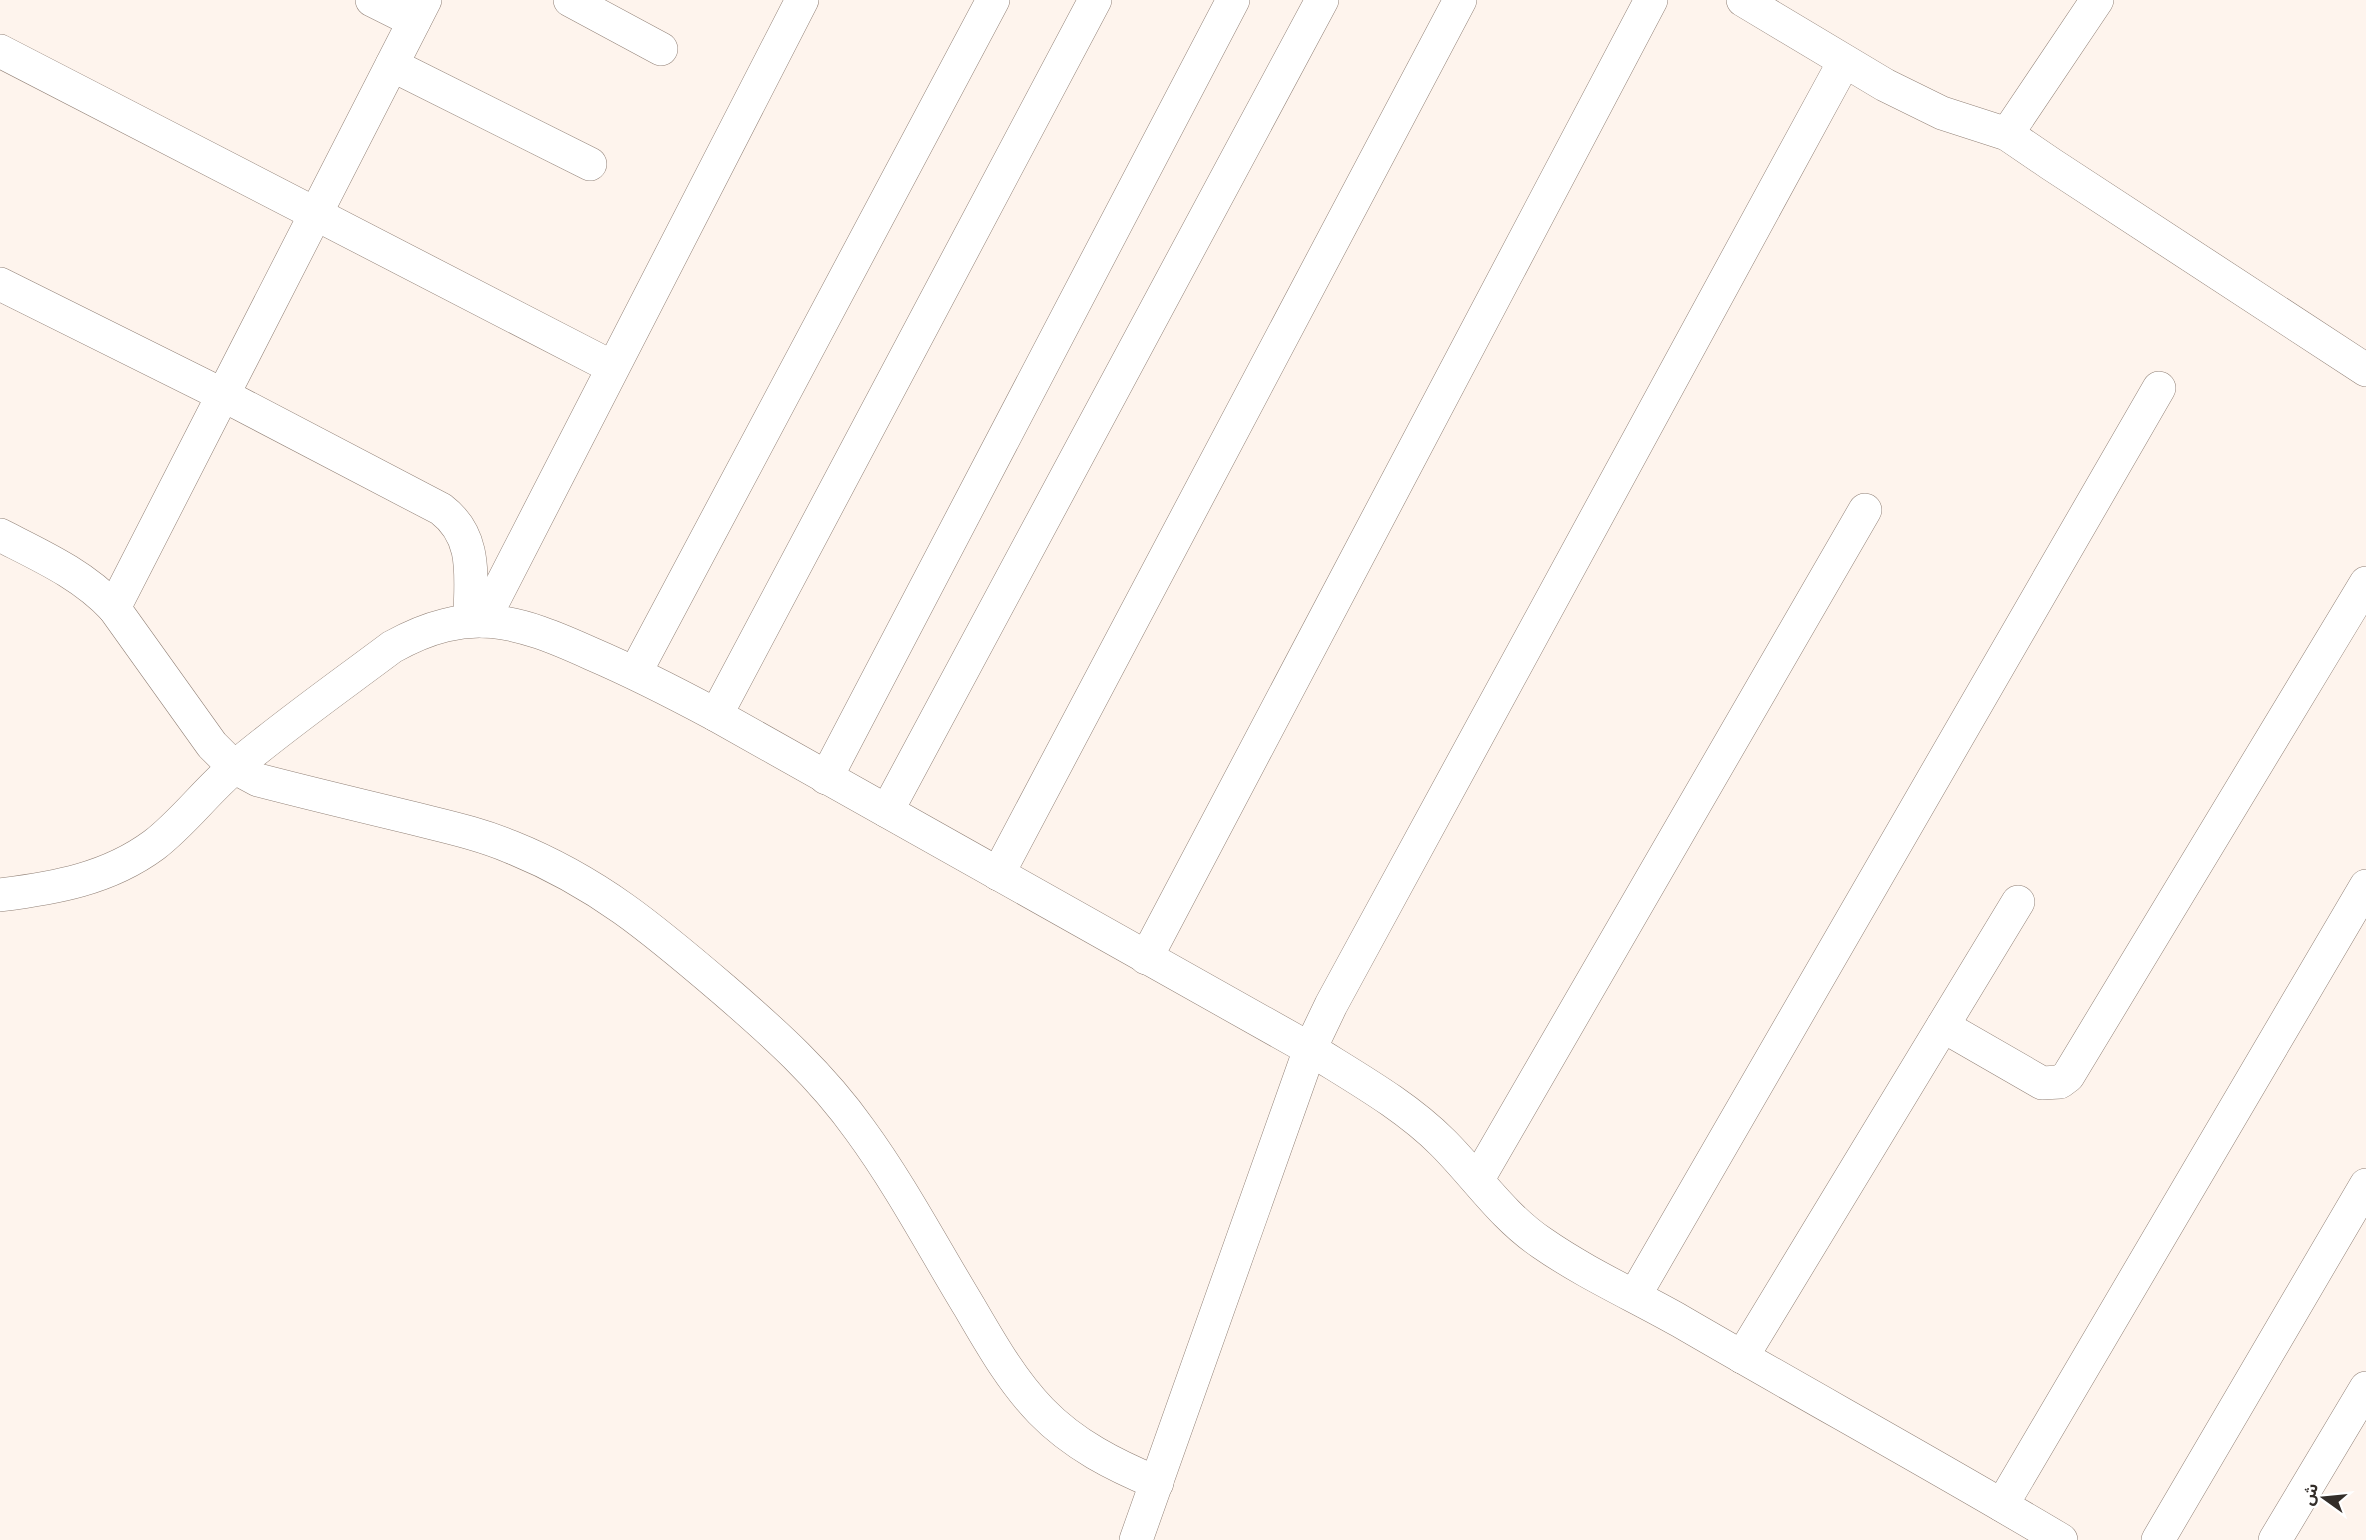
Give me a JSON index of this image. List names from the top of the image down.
{
  "north": "left"
}
